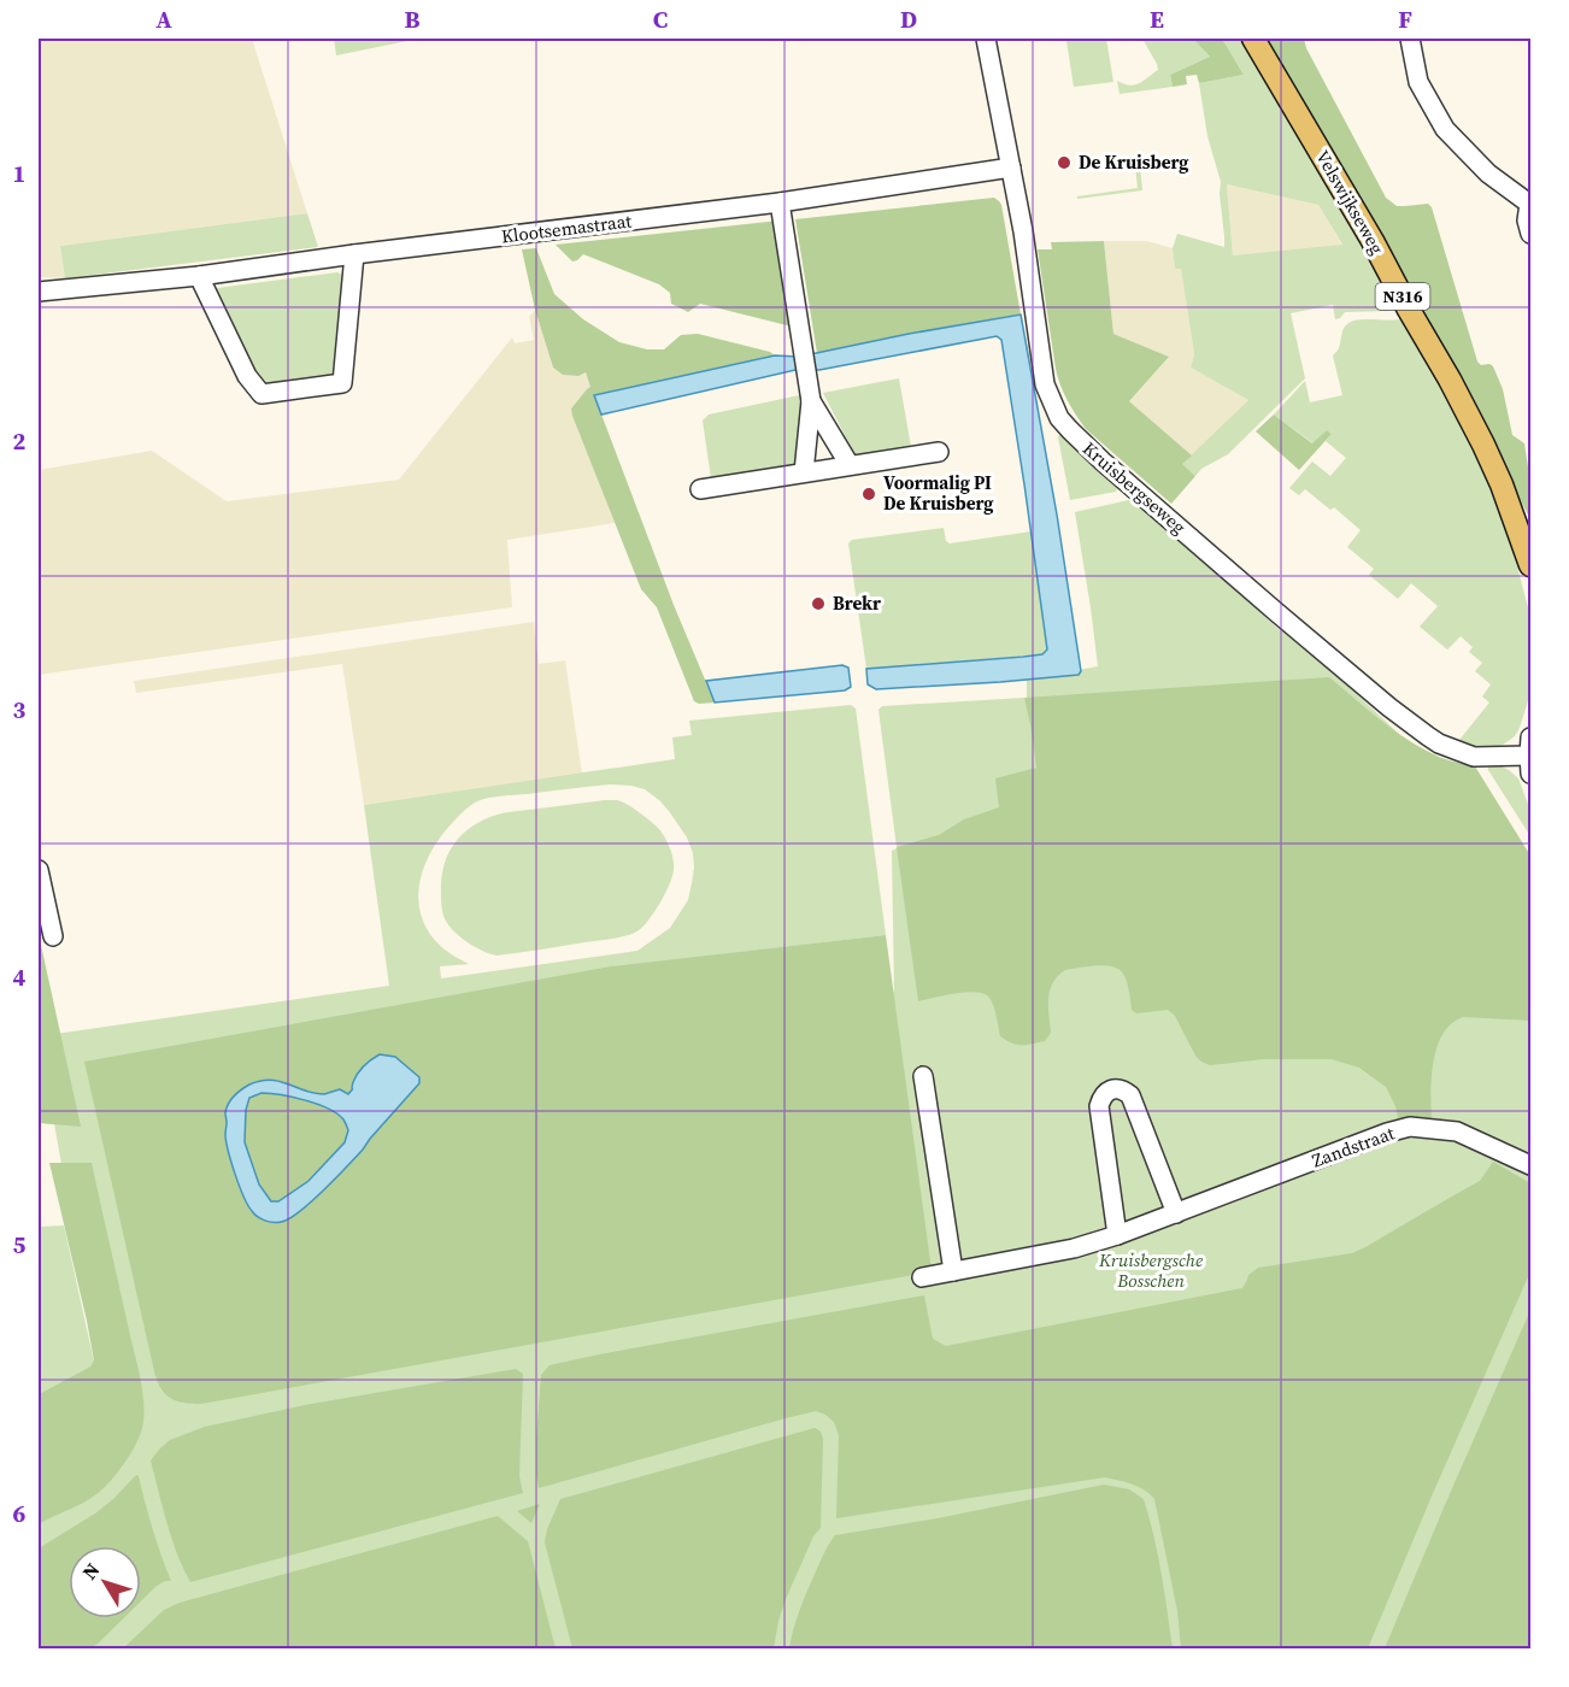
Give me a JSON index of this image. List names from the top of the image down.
{
  "streets": {
    "main road": ["Velswijkseweg", "N316"],
    "street": ["Klootsemastraat", "Kruisbergseweg", "Zandstraat"]
  },
  "crossings": [
    ["Klootsemastraat", "Kruisbergseweg"]
  ],
  "parks": ["Kruisbergsche Bosschen"],
  "places": ["De Kruisberg", "Voormalig PI De Kruisberg", "Brekr"],
  "north": "top left",
  "grid": {
    "columns": [
      "A",
      "B",
      "C",
      "D",
      "E",
      "F"
    ],
    "rows": [
      "1",
      "2",
      "3",
      "4",
      "5",
      "6"
    ]
  }
}
